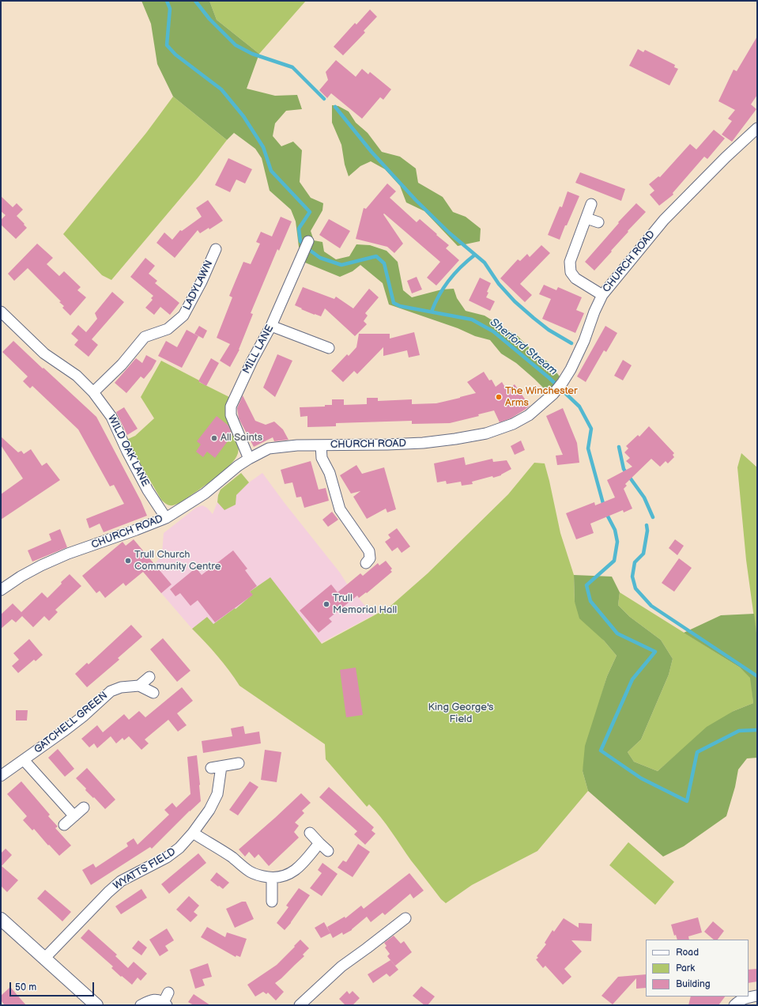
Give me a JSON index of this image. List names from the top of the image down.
{
  "streets": {
    "street": [
      "CHURCH ROAD",
      "LADYLAWN",
      "MILL LANE",
      "WILD OAK LANE",
      "GATCHELL GREEN",
      "WYATTS FIELD"
    ]
  },
  "crossings": [
    ["CHURCH ROAD", "MILL LANE"],
    ["CHURCH ROAD", "WILD OAK LANE"],
    ["LADYLAWN", "WILD OAK LANE"]
  ],
  "water": ["Sherford Stream"],
  "parks": ["King George's Field"],
  "places": [
    "The Winchester Arms",
    "All Saints",
    "Trull Church Community Centre",
    "Trull Memorial Hall"
  ],
  "legend": ["Road", "Park", "Building"],
  "scale_bar": "50 m"
}
